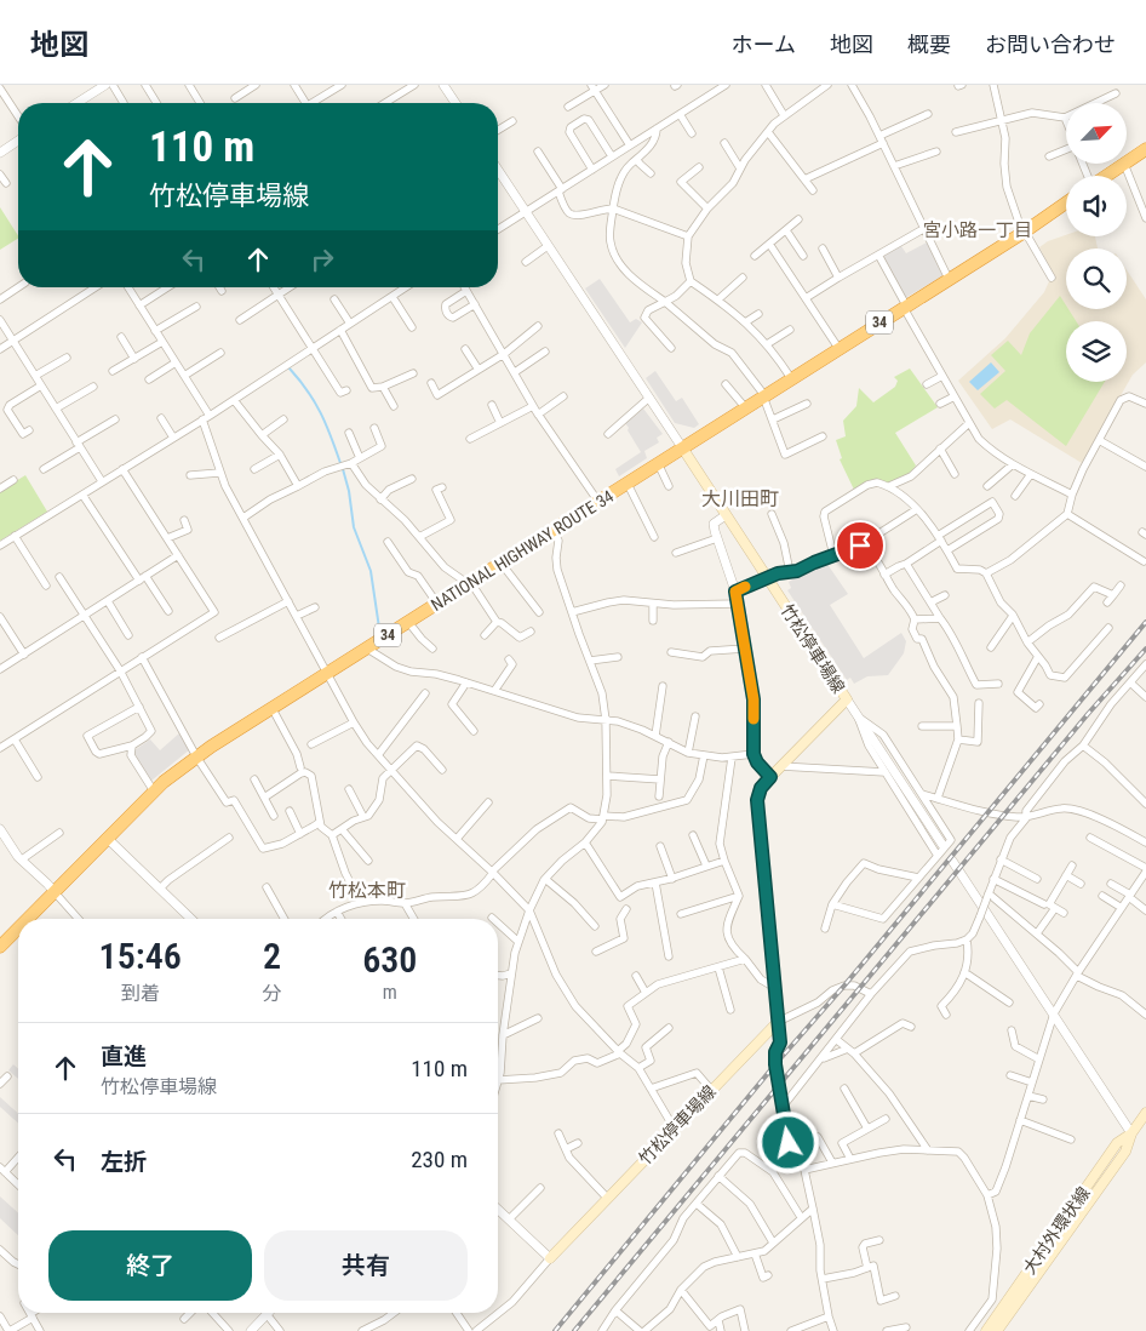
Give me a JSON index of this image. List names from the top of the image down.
{
  "streets": {
    "highway": ["34", "NATIONAL HIGHWAY ROUTE 34"],
    "main road": ["竹松停車場線", "大村外環状線"]
  },
  "crossings": [
    ["NATIONAL HIGHWAY ROUTE 34", "竹松停車場線"]
  ],
  "districts": ["宮小路一丁目", "大川田町", "竹松本町"],
  "north": "top right",
  "page": {
    "header": "地図",
    "nav": [
      "ホーム",
      "地図",
      "概要",
      "お問い合わせ"
    ],
    "turn": ["110 m", "竹松停車場線"],
    "eta": [
      "15:46",
      "到着",
      "2",
      "分",
      "630",
      "m"
    ],
    "list": [
      {
        "name": "直進",
        "note": "竹松停車場線",
        "value": "110 m"
      },
      {
        "name": "左折",
        "value": "230 m"
      }
    ],
    "buttons": ["終了", "共有"]
  }
}
